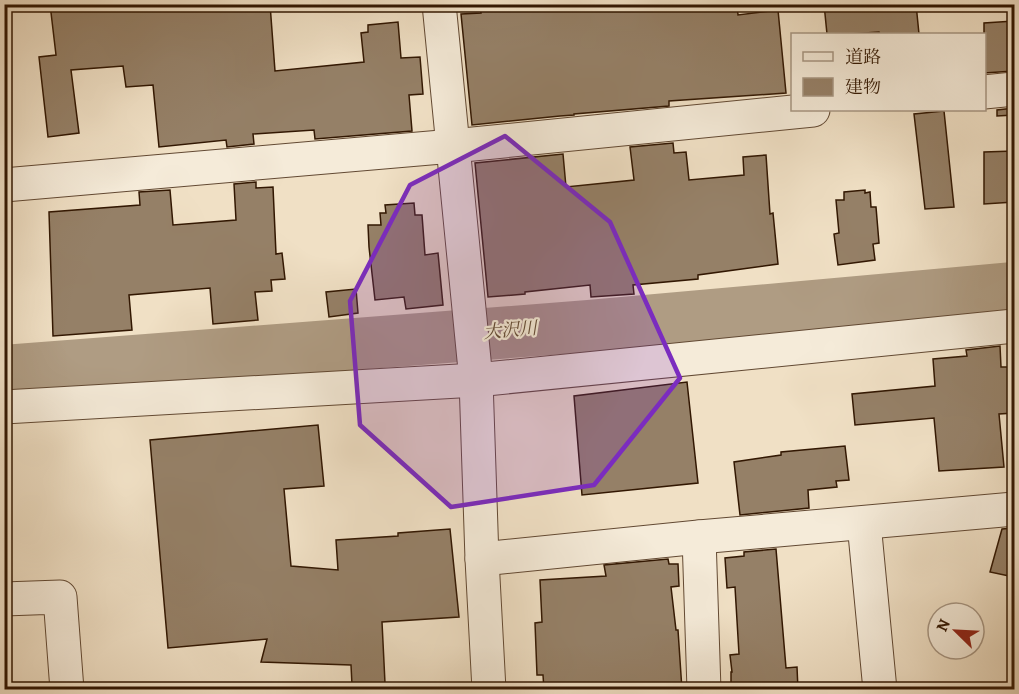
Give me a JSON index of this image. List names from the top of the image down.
{
  "water": ["大沢川"],
  "legend": ["道路", "建物"],
  "north": "top left"
}
